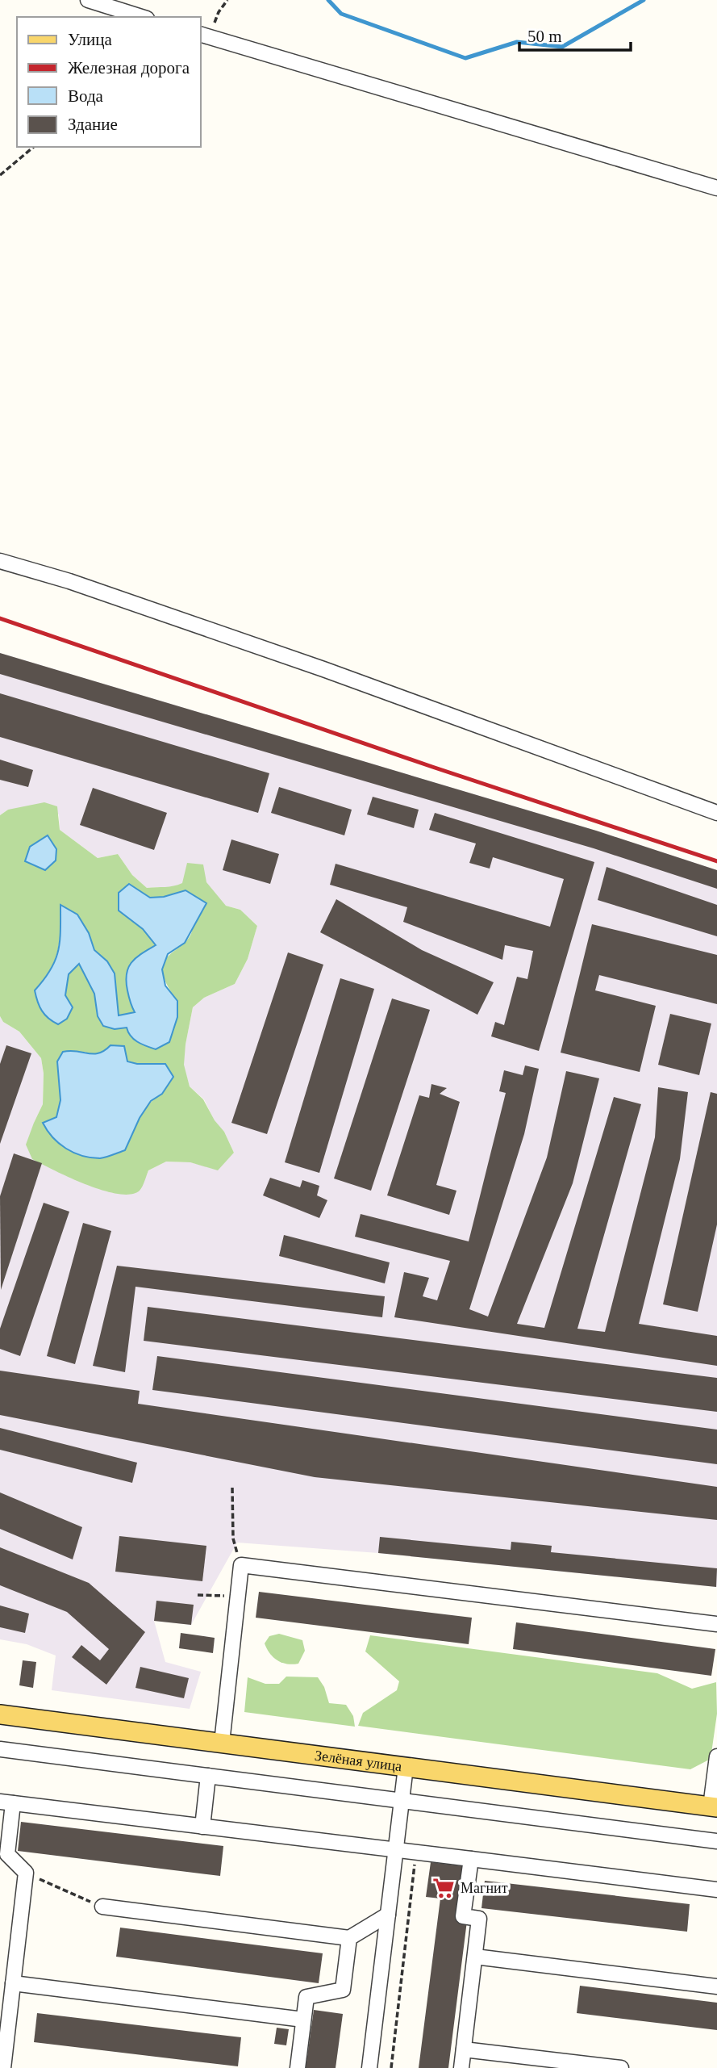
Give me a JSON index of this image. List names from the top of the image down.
{
  "streets": {
    "main road": ["Зелёная улица"]
  },
  "places": {
    "supermarket": ["Магнит"]
  },
  "legend": [
    "Улица",
    "Железная дорога",
    "Вода",
    "Здание"
  ],
  "scale_bar": "50 m"
}
